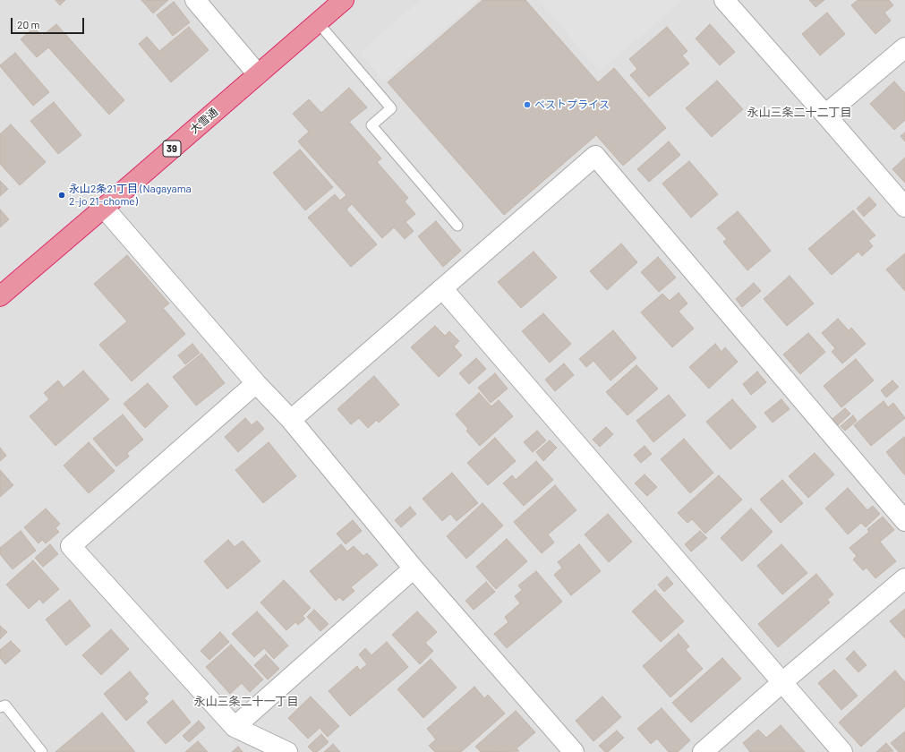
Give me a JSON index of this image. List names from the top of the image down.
{
  "streets": {
    "highway": ["大雪通", "39"]
  },
  "districts": ["永山三条二十二丁目", "永山三条二十一丁目"],
  "places": ["ベストプライス", "永山2条21丁目 (Nagayama 2-jo 21-chome)"],
  "scale_bar": "20 m"
}
